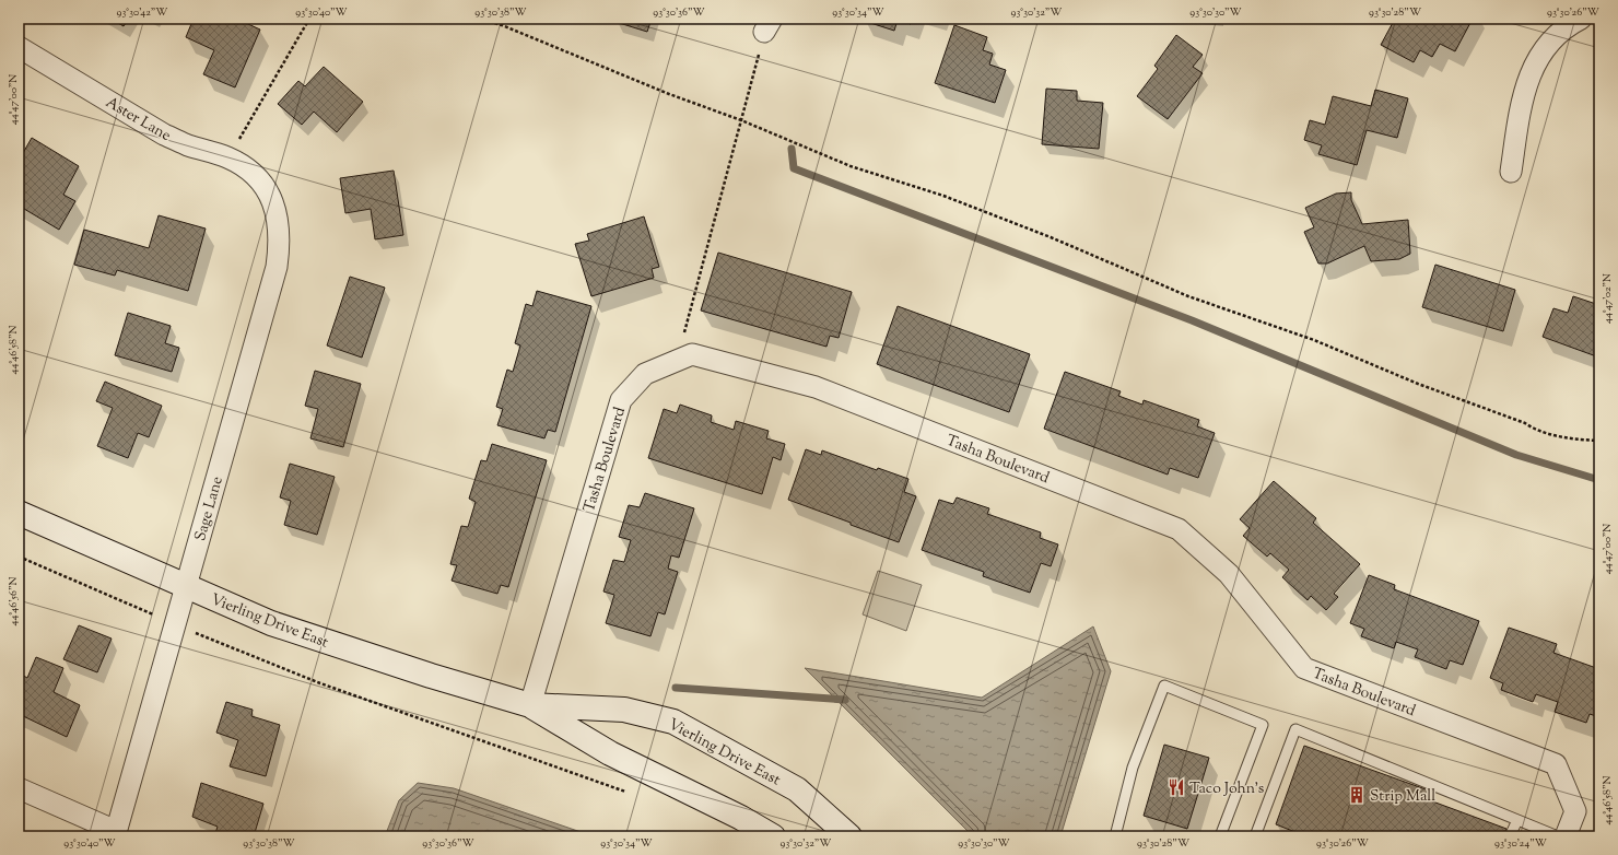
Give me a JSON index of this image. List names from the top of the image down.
{
  "streets": {
    "street": [
      "Aster Lane",
      "Tasha Boulevard",
      "Sage Lane",
      "Vierling Drive East"
    ]
  },
  "crossings": [
    ["Aster Lane", "Sage Lane"],
    ["Tasha Boulevard", "Vierling Drive East"],
    ["Sage Lane", "Vierling Drive East"]
  ],
  "places": {
    "restaurant": ["Taco John's"],
    "building": ["Strip Mall"]
  },
  "coordinates": [
    "93°30'42\"W",
    "93°30'40\"W",
    "93°30'38\"W",
    "93°30'36\"W",
    "93°30'34\"W",
    "93°30'32\"W",
    "93°30'30\"W",
    "93°30'28\"W",
    "93°30'26\"W",
    "44°47'00\"N",
    "44°47'02\"N",
    "44°46'58\"N",
    "44°46'56\"N",
    "93°30'24\"W"
  ]
}
